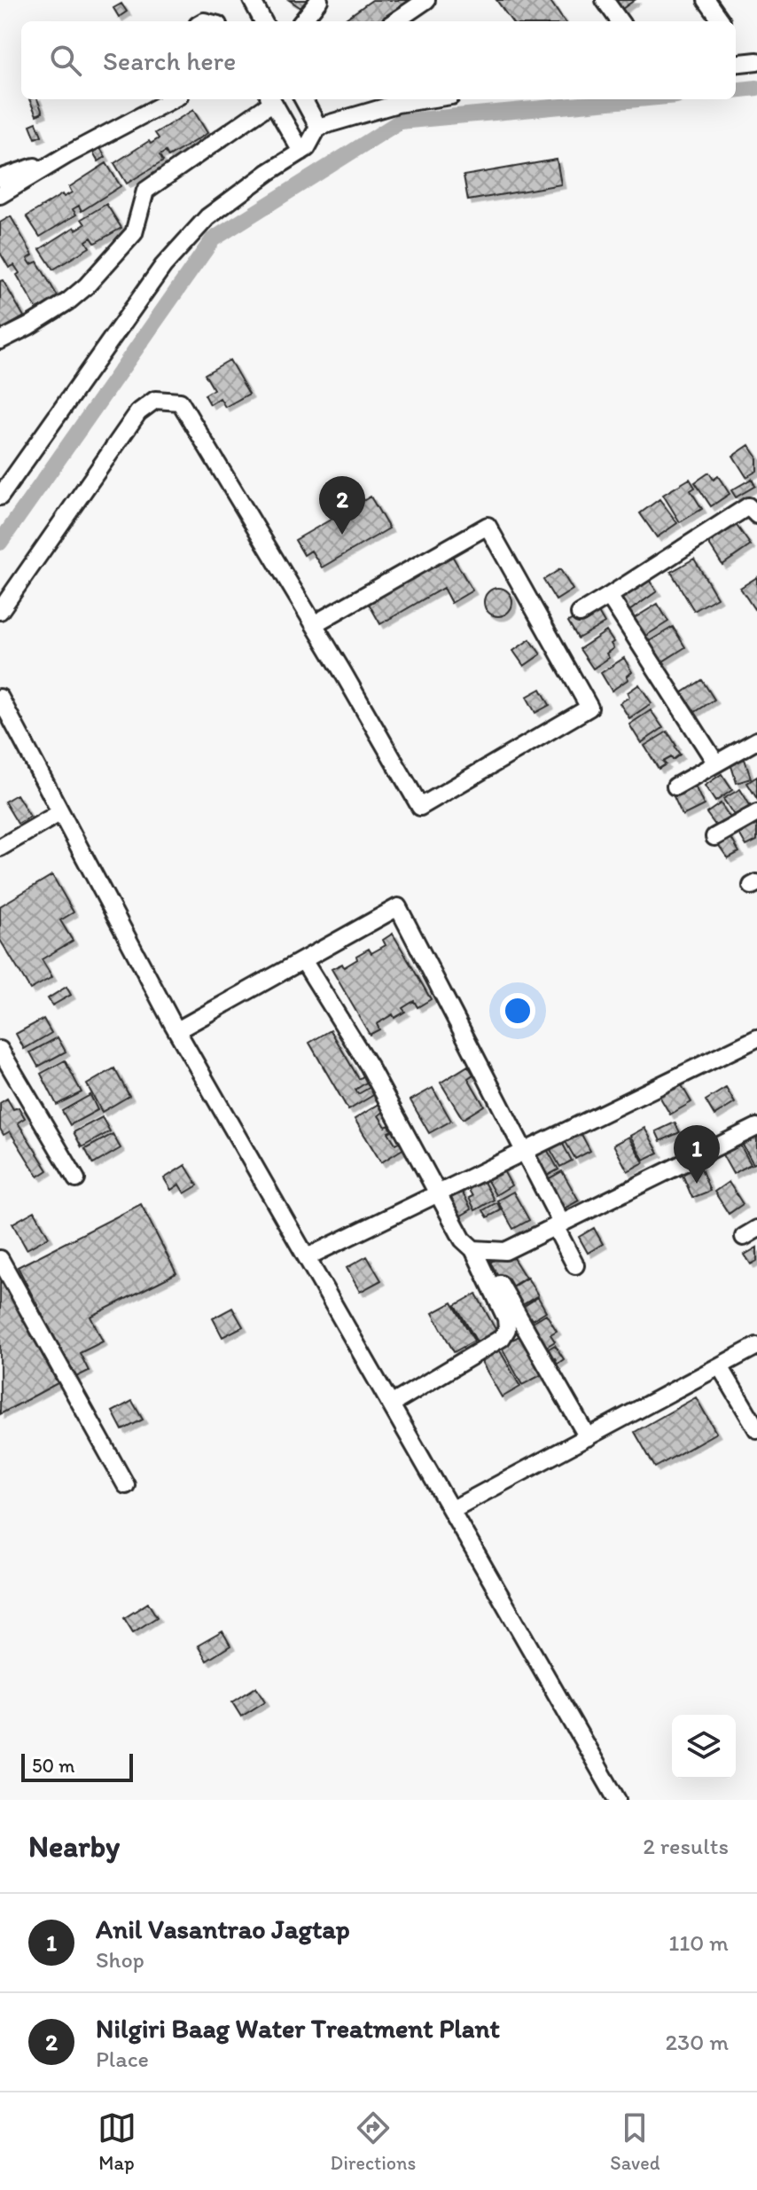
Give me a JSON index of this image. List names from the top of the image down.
{
  "scale_bar": "50 m",
  "page": {
    "search": "Search here",
    "pins": ["2", "1"],
    "scale": "50 m",
    "heading": ["Nearby", "2 results"],
    "list": [
      {
        "mark": "1",
        "name": "Anil Vasantrao Jagtap",
        "note": "Shop",
        "value": "110 m"
      },
      {
        "mark": "2",
        "name": "Nilgiri Baag Water Treatment Plant",
        "note": "Place",
        "value": "230 m"
      }
    ],
    "nav": ["Map", "Directions", "Saved"]
  }
}
